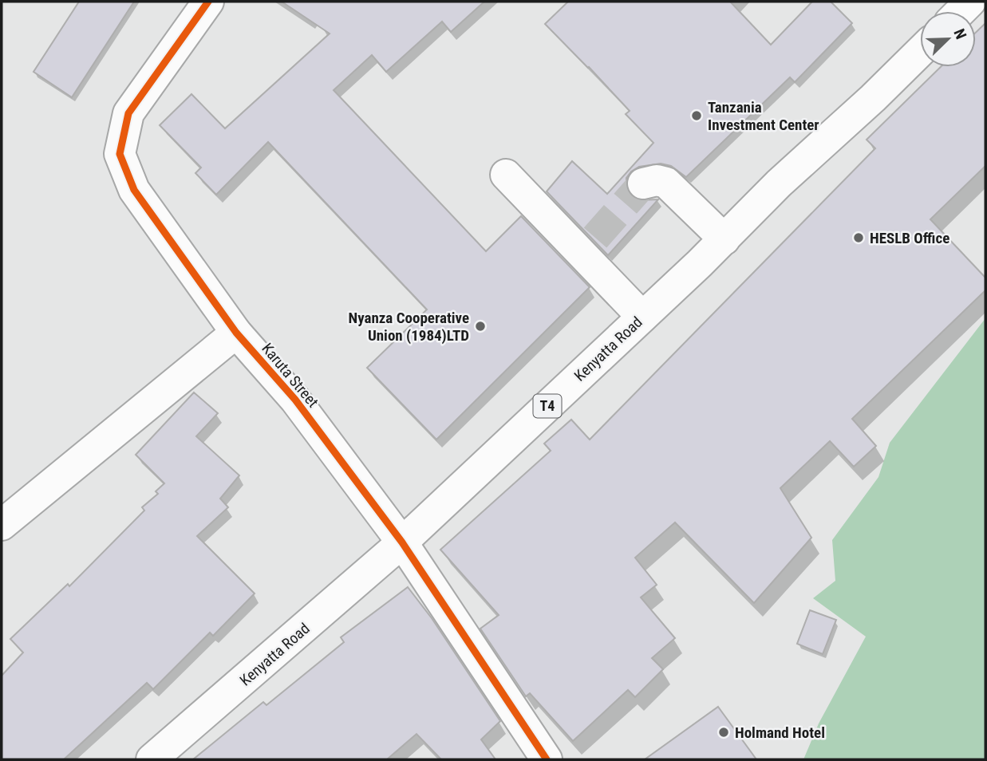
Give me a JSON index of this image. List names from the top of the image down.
{
  "streets": {
    "main road": ["Kenyatta Road", "Karuta Street", "T4"]
  },
  "crossings": [
    ["Kenyatta Road", "Karuta Street"]
  ],
  "places": [
    "Tanzania Investment Center",
    "HESLB Office",
    "Nyanza Cooperative Union (1984)LTD",
    "Holmand Hotel"
  ],
  "north": "top right"
}
